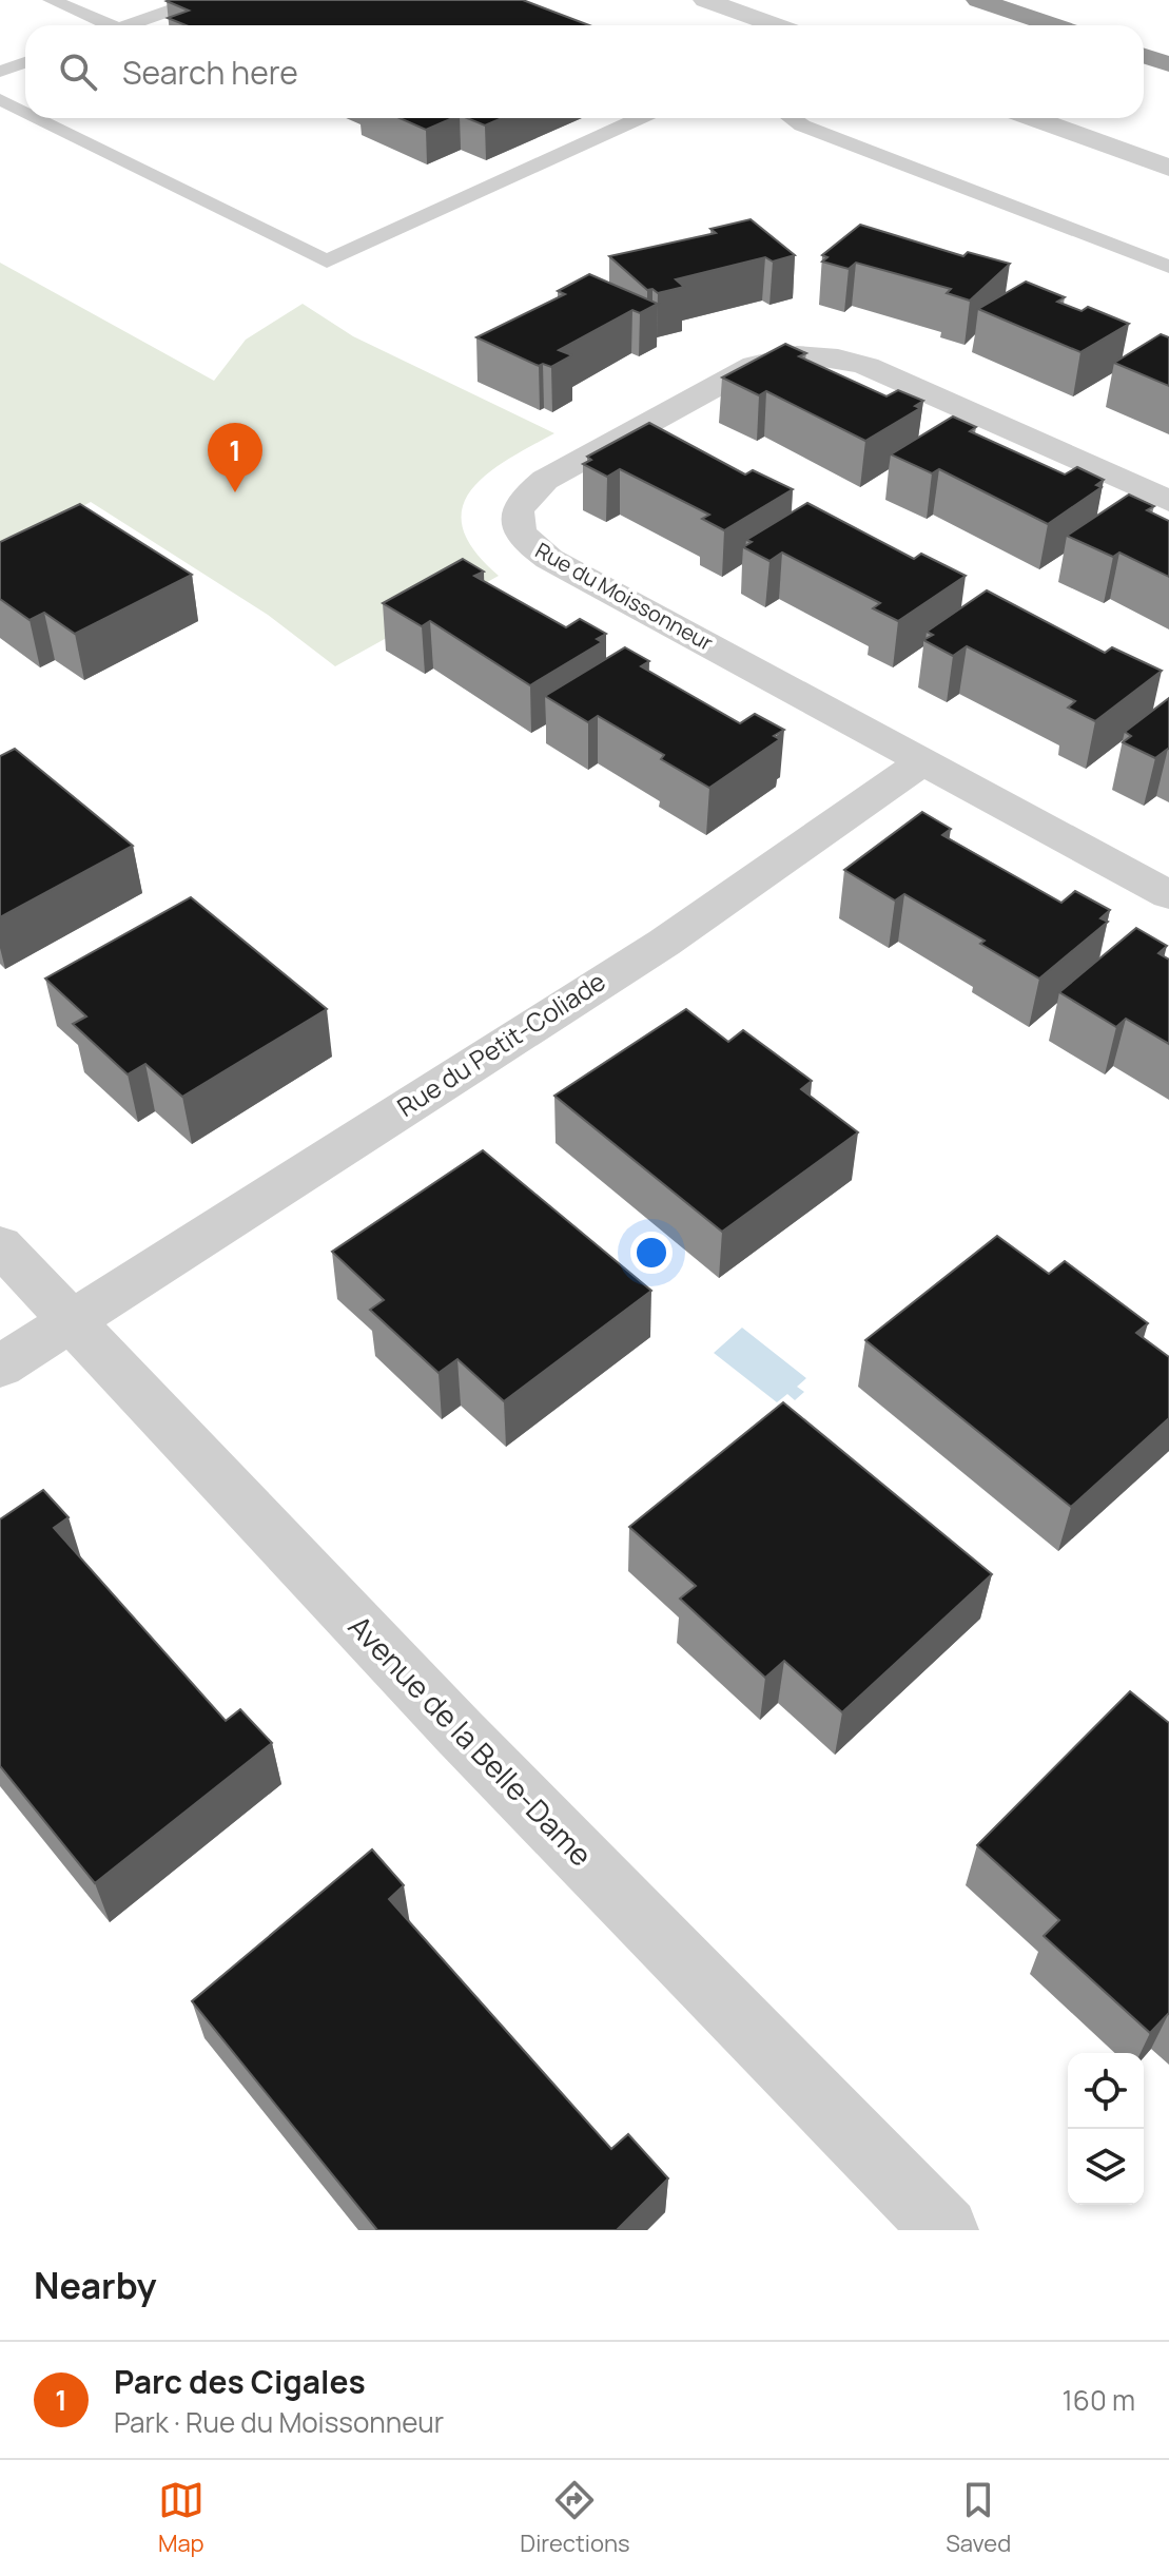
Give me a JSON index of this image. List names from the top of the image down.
{
  "streets": {
    "street": ["Rue du Moissonneur", "Rue du Petit-Coliade", "Avenue de la Belle-Dame"]
  },
  "crossings": [
    ["Rue du Moissonneur", "Rue du Petit-Coliade"],
    ["Rue du Petit-Coliade", "Avenue de la Belle-Dame"]
  ],
  "page": {
    "search": "Search here",
    "pins": "1",
    "heading": "Nearby",
    "list": [
      {
        "mark": "1",
        "name": "Parc des Cigales",
        "note": "Park · Rue du Moissonneur",
        "value": "160 m"
      }
    ],
    "nav": ["Map", "Directions", "Saved"]
  }
}
